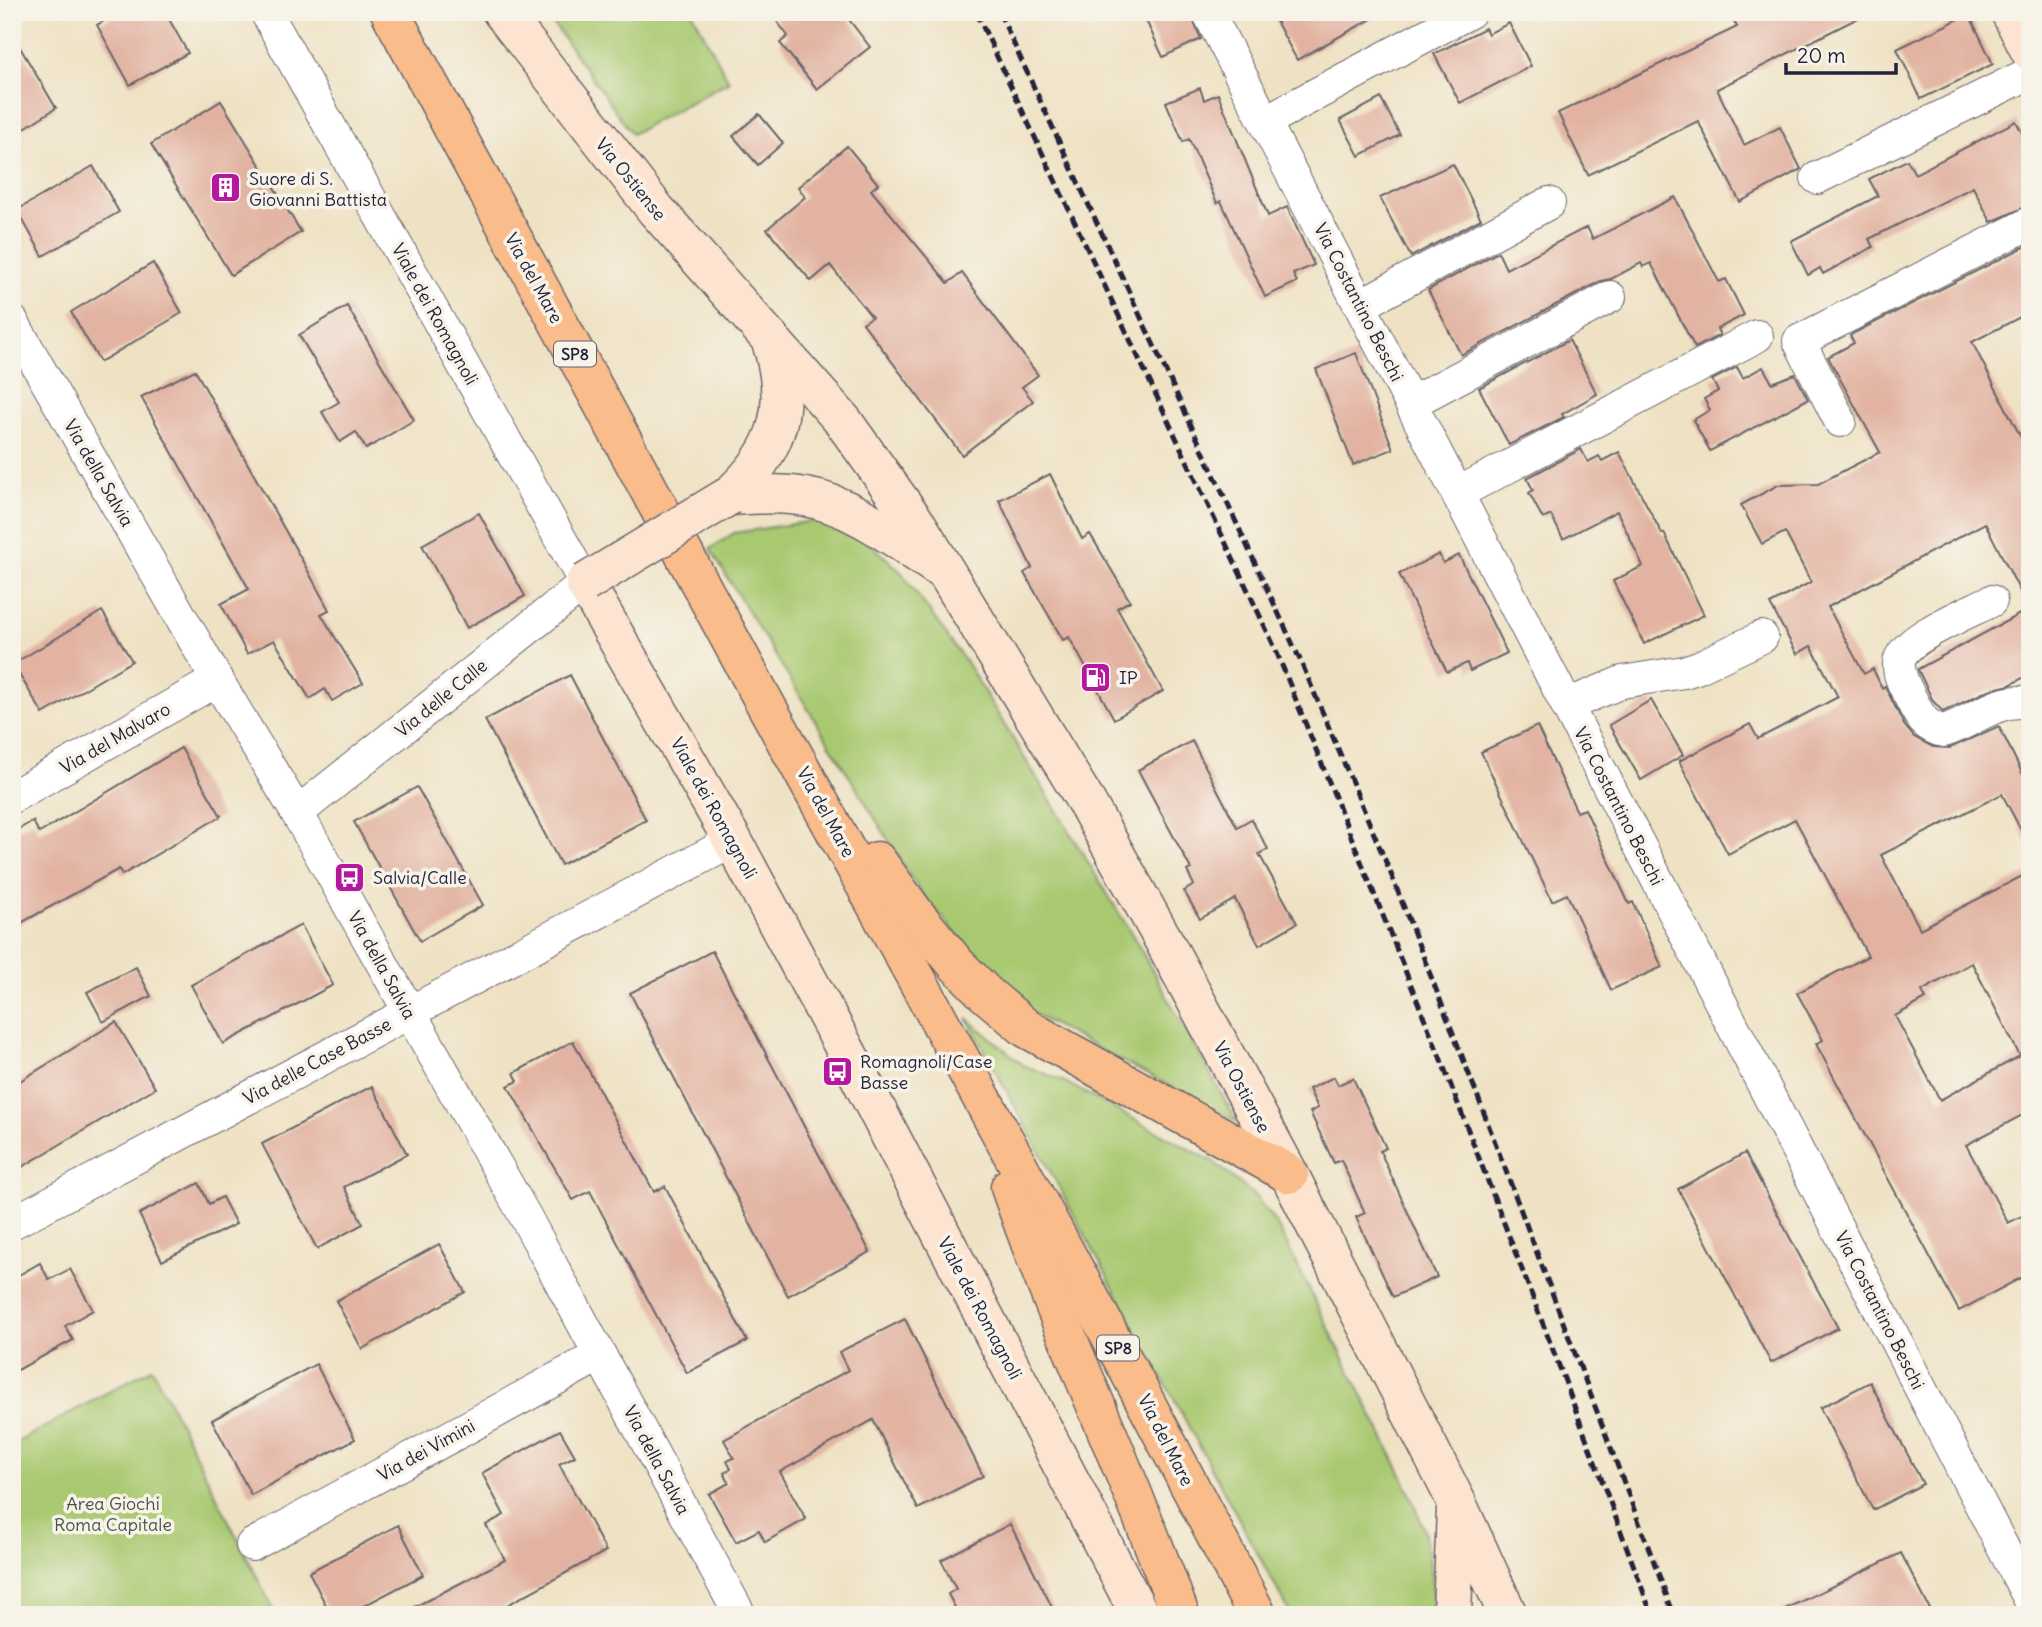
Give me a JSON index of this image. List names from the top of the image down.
{
  "streets": {
    "main road": [
      "Via Ostiense",
      "Via del Mare",
      "Viale dei Romagnoli",
      "SP8"
    ],
    "street": [
      "Via Costantino Beschi",
      "Via della Salvia",
      "Via delle Calle",
      "Via del Malvaro",
      "Via delle Case Basse",
      "Via dei Vimini"
    ]
  },
  "crossings": [
    ["Via Ostiense", "Viale dei Romagnoli"],
    ["Via Ostiense", "Via delle Calle"],
    ["Viale dei Romagnoli", "Via delle Calle"],
    ["Viale dei Romagnoli", "Via delle Case Basse"],
    ["Via della Salvia", "Via delle Calle"],
    ["Via della Salvia", "Via del Malvaro"],
    ["Via della Salvia", "Via delle Case Basse"],
    ["Via della Salvia", "Via dei Vimini"]
  ],
  "parks": ["Area Giochi Roma Capitale"],
  "places": {
    "building": ["Suore di S. Giovanni Battista"],
    "fuel station": ["IP"],
    "bus stop": ["Salvia/Calle", "Romagnoli/Case Basse"]
  },
  "scale_bar": "20 m"
}
